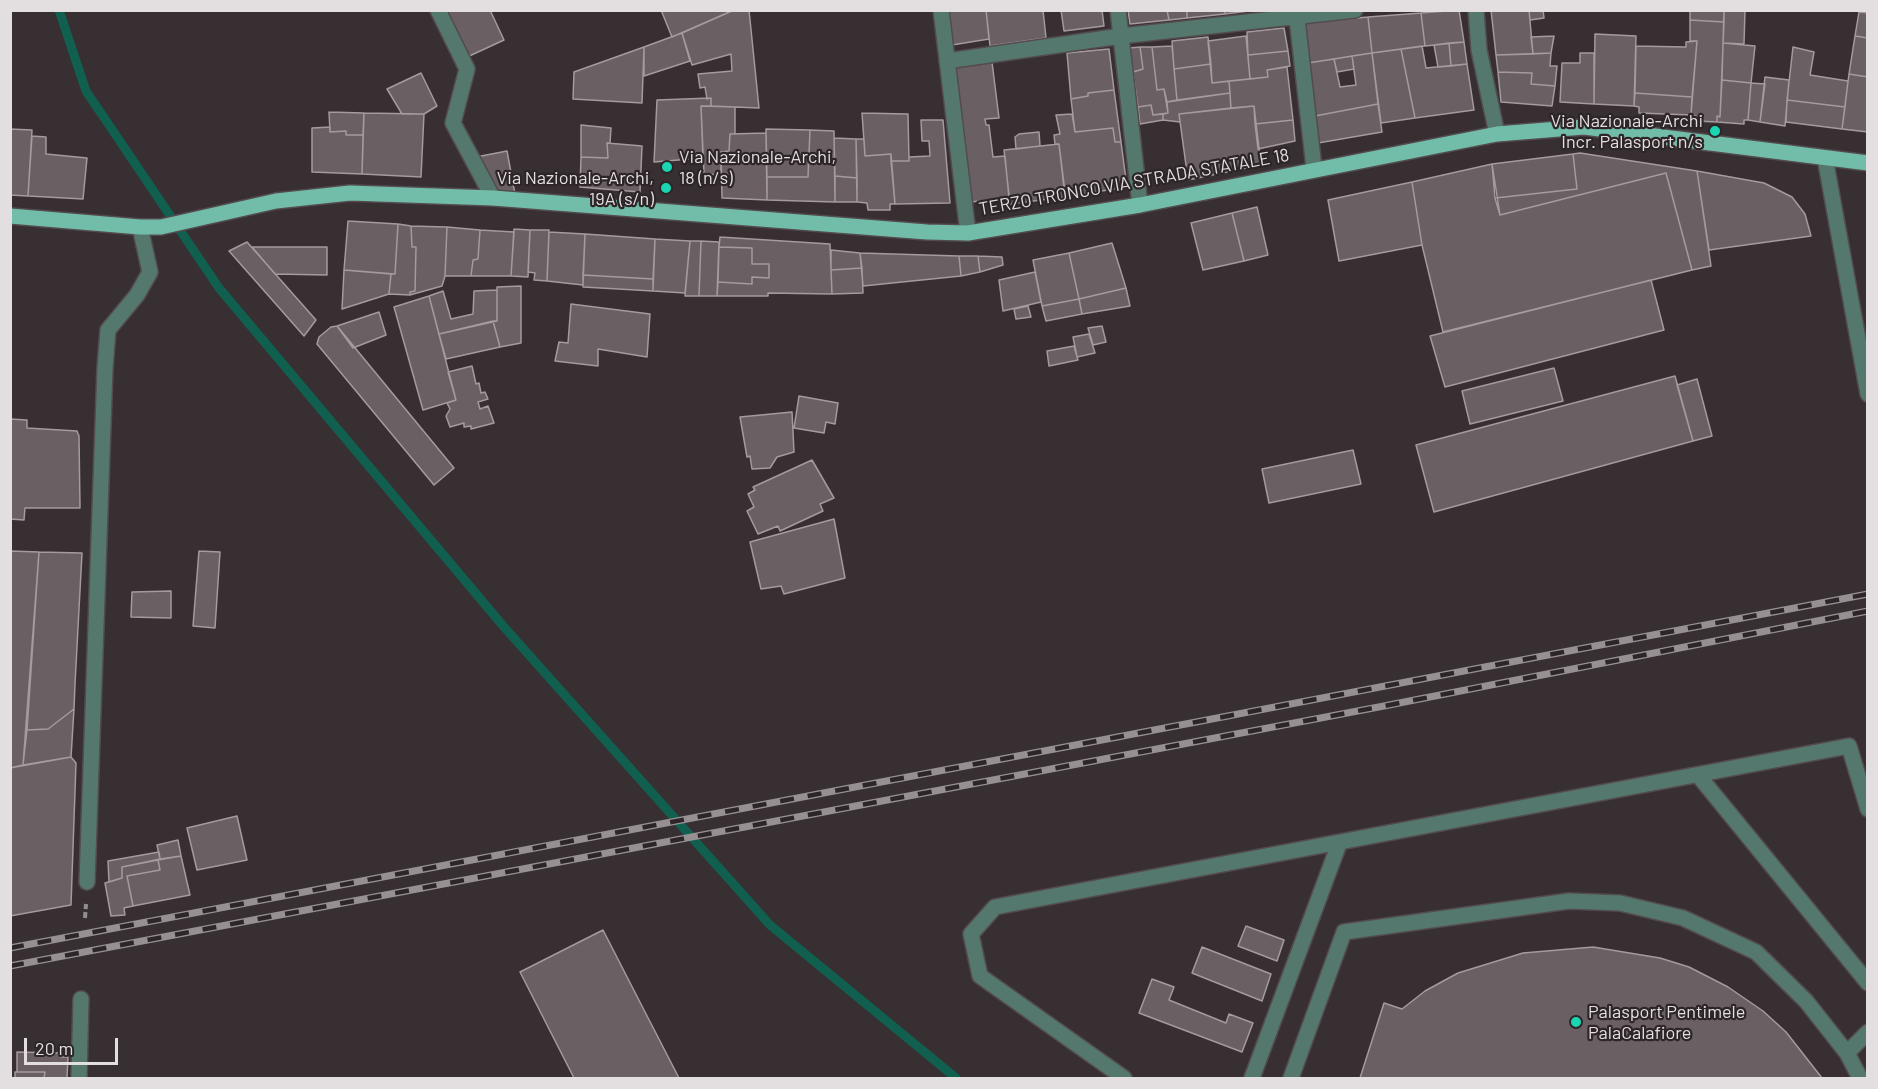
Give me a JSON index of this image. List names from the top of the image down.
{
  "streets": {
    "main road": ["TERZO TRONCO VIA STRADA STATALE 18"]
  },
  "places": [
    "Via Nazionale-Archi Incr. Palasport n/s",
    "Via Nazionale-Archi, 18 (n/s)",
    "Via Nazionale-Archi, 19A (s/n)",
    "Palasport Pentimele PalaCalafiore"
  ],
  "scale_bar": "20 m"
}
